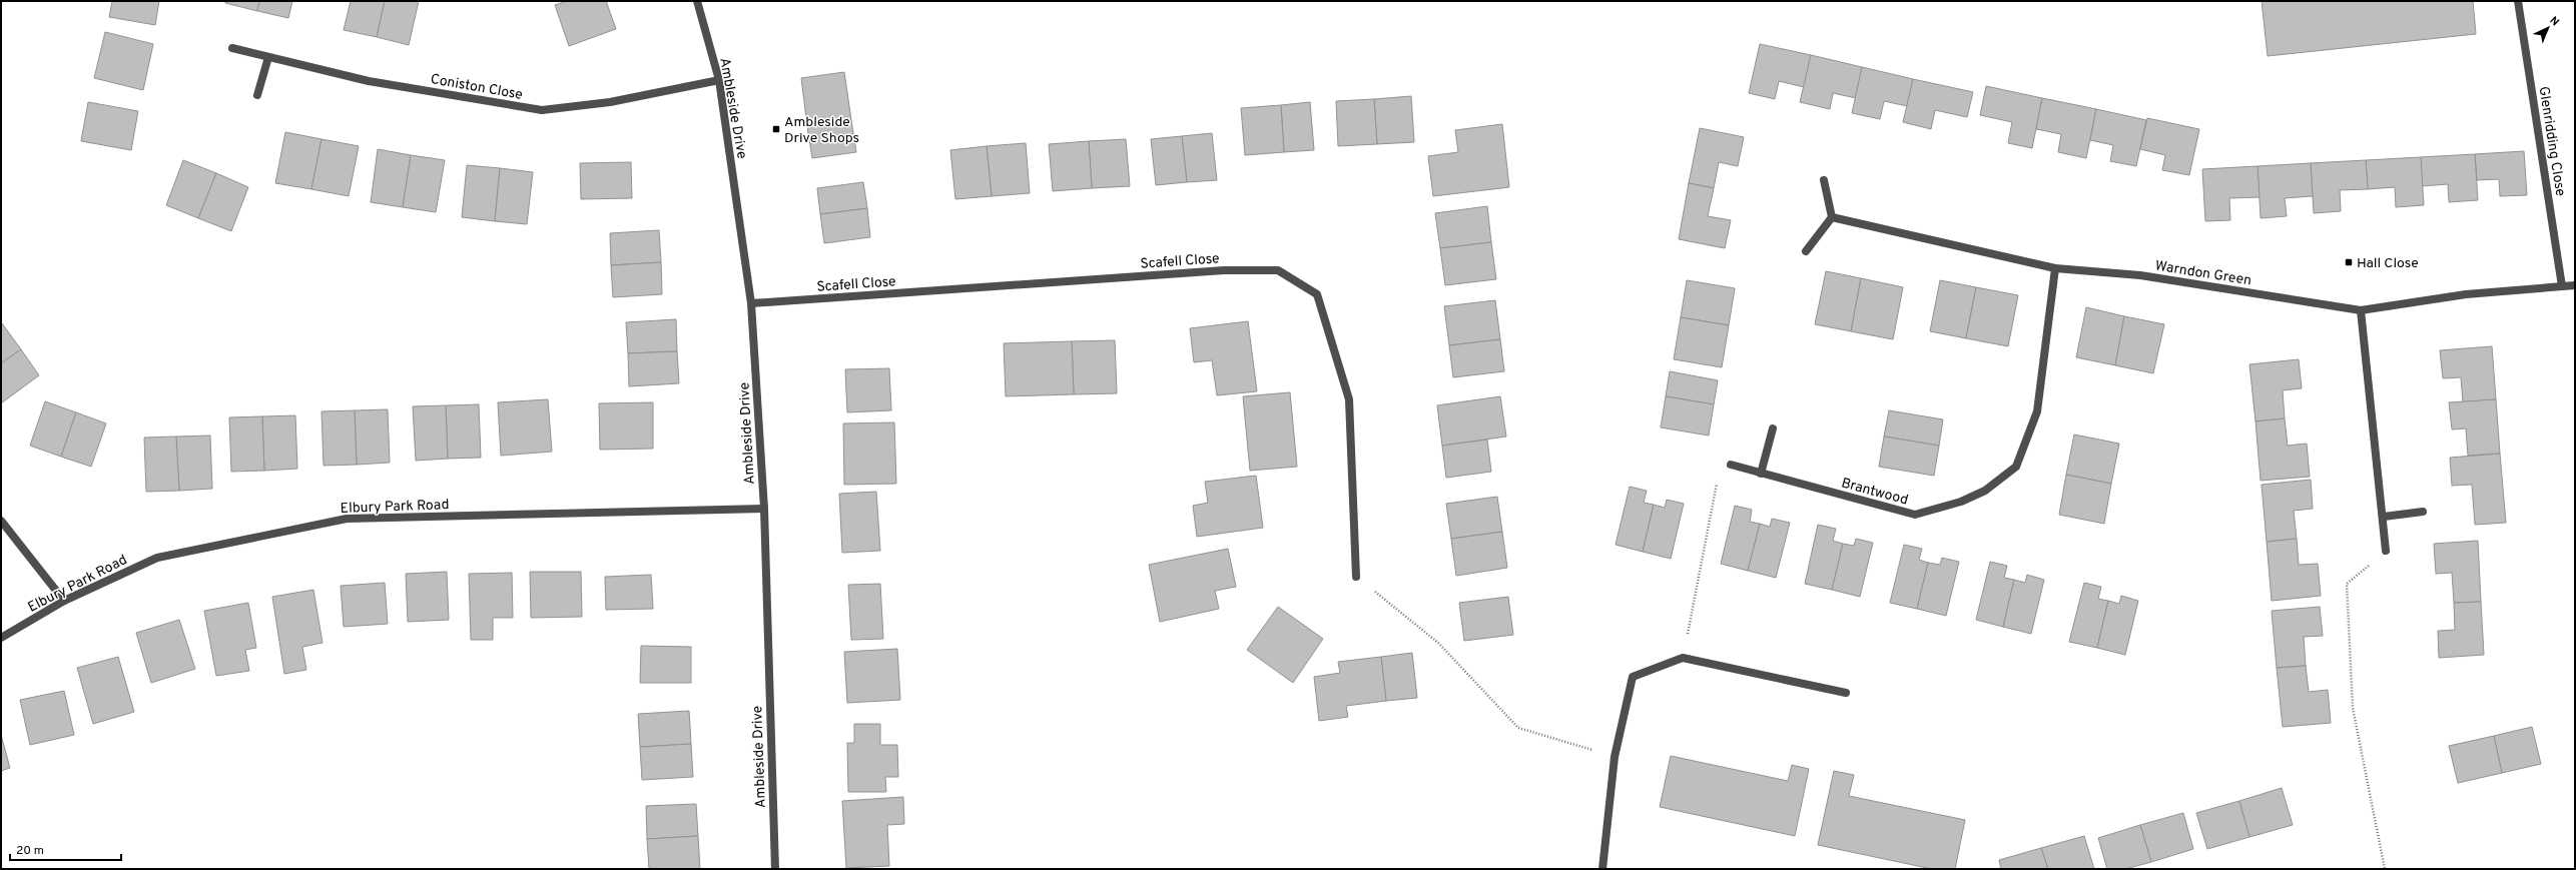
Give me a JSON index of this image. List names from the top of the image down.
{
  "streets": {
    "street": [
      "Coniston Close",
      "Ambleside Drive",
      "Glenridding Close",
      "Scafell Close",
      "Warndon Green",
      "Brantwood",
      "Elbury Park Road"
    ]
  },
  "crossings": [
    ["Coniston Close", "Ambleside Drive"],
    ["Ambleside Drive", "Scafell Close"],
    ["Ambleside Drive", "Elbury Park Road"],
    ["Glenridding Close", "Warndon Green"],
    ["Warndon Green", "Brantwood"]
  ],
  "places": {
    "transit": ["Ambleside Drive Shops", "Hall Close"]
  },
  "scale_bar": "20 m",
  "north": "top right"
}
